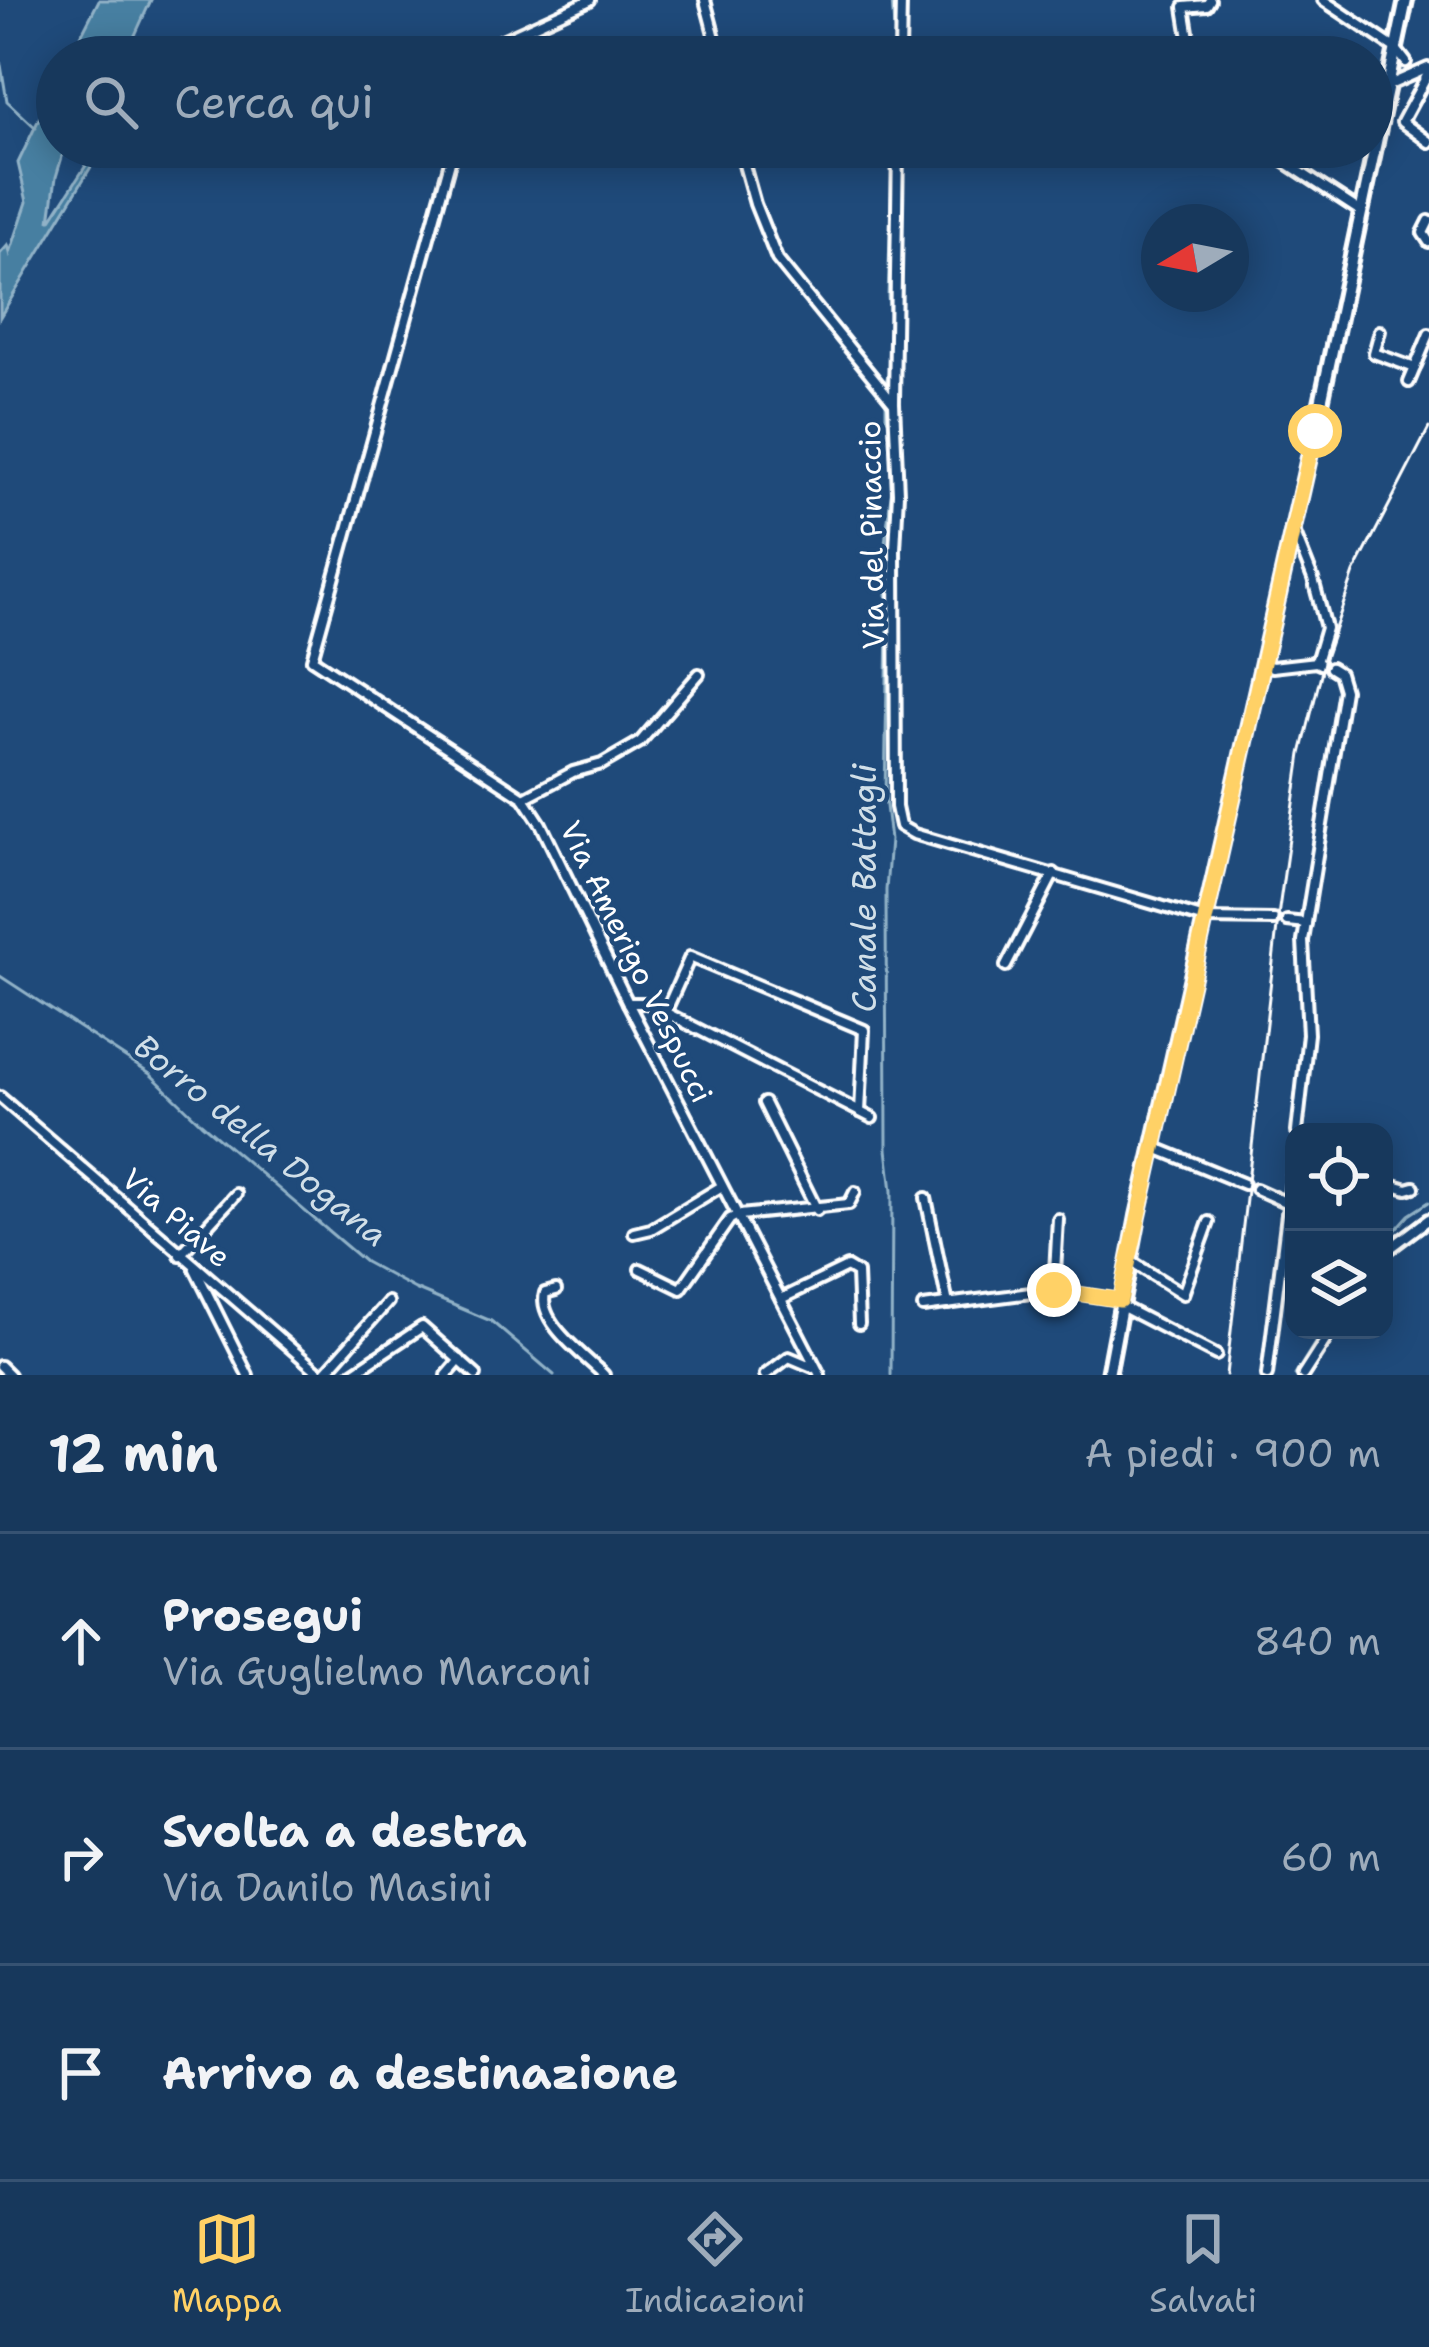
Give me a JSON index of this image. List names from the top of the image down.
{
  "streets": {
    "street": ["Via del Pinaccio", "Via Amerigo Vespucci", "Via Piave"]
  },
  "water": ["Canale Battagli", "Borro della Dogana"],
  "north": "left",
  "page": {
    "search": "Cerca qui",
    "heading": ["12 min", "A piedi · 900 m"],
    "list": [
      ["Prosegui", "Via Guglielmo Marconi", "840 m"],
      ["Svolta a destra", "Via Danilo Masini", "60 m"],
      "Arrivo a destinazione"
    ],
    "nav": ["Mappa", "Indicazioni", "Salvati"]
  }
}
